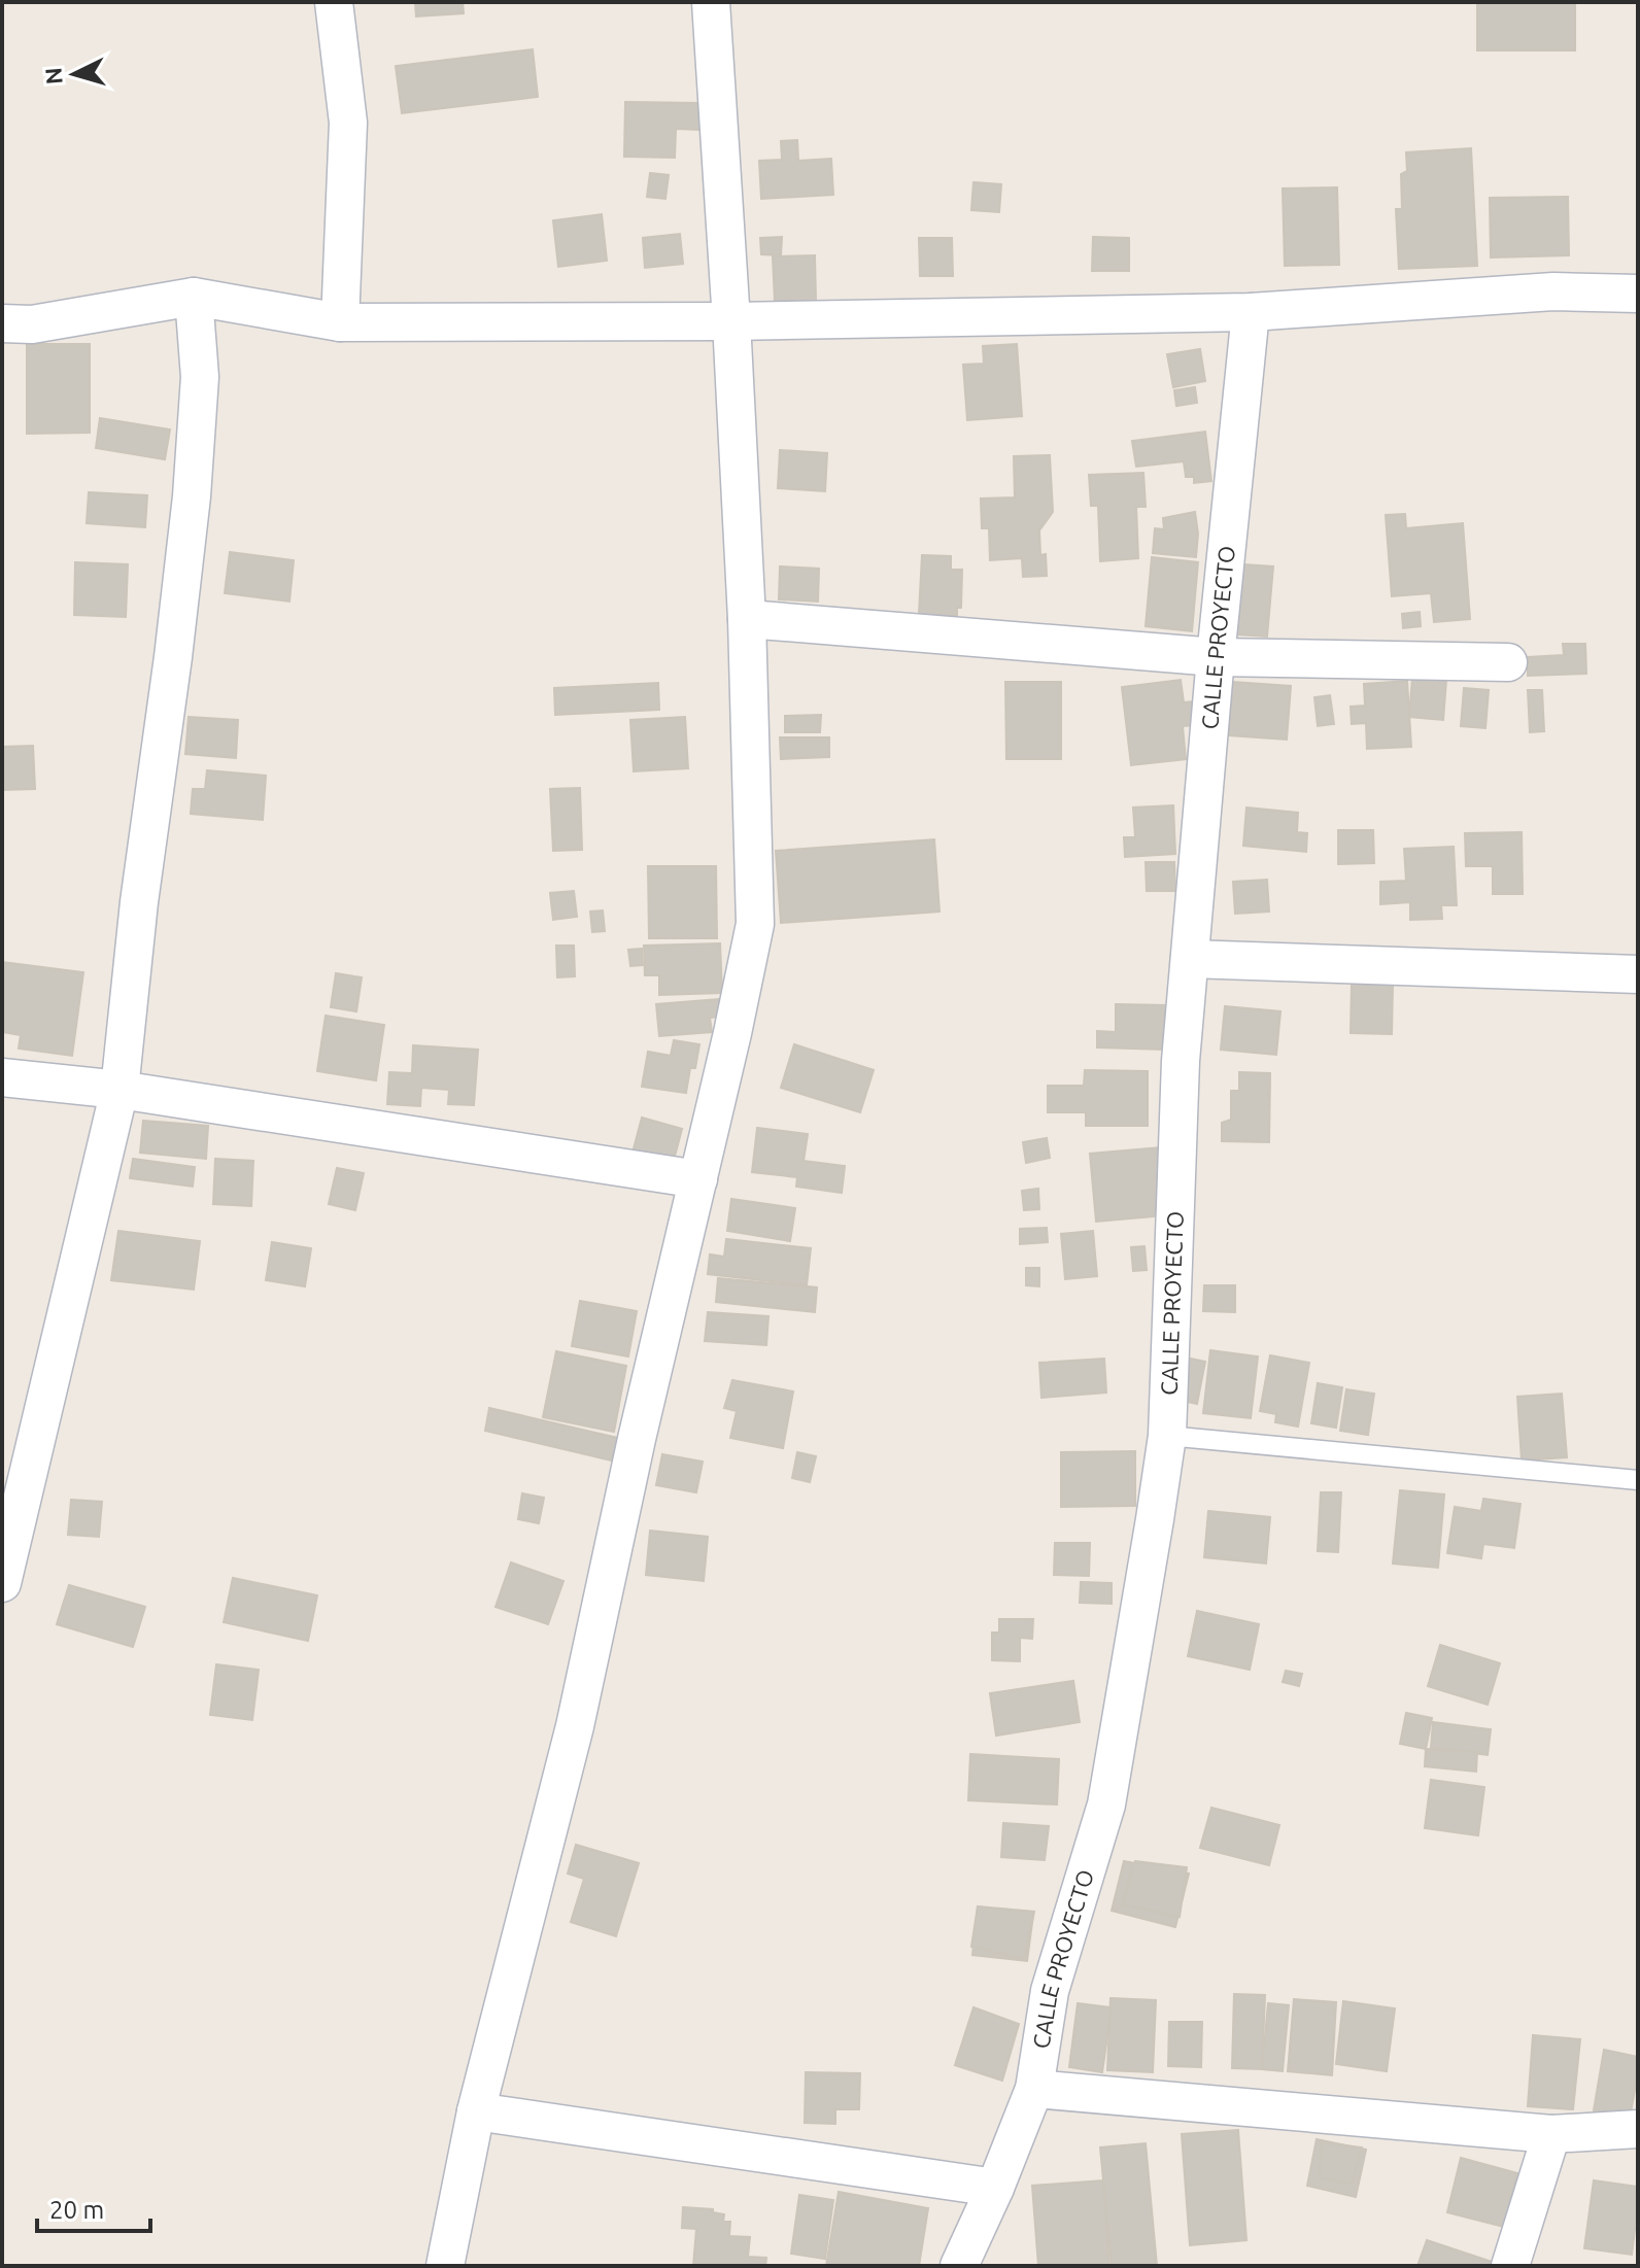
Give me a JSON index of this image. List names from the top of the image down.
{
  "streets": {
    "street": ["CALLE PROYECTO"]
  },
  "scale_bar": "20 m",
  "north": "left"
}
